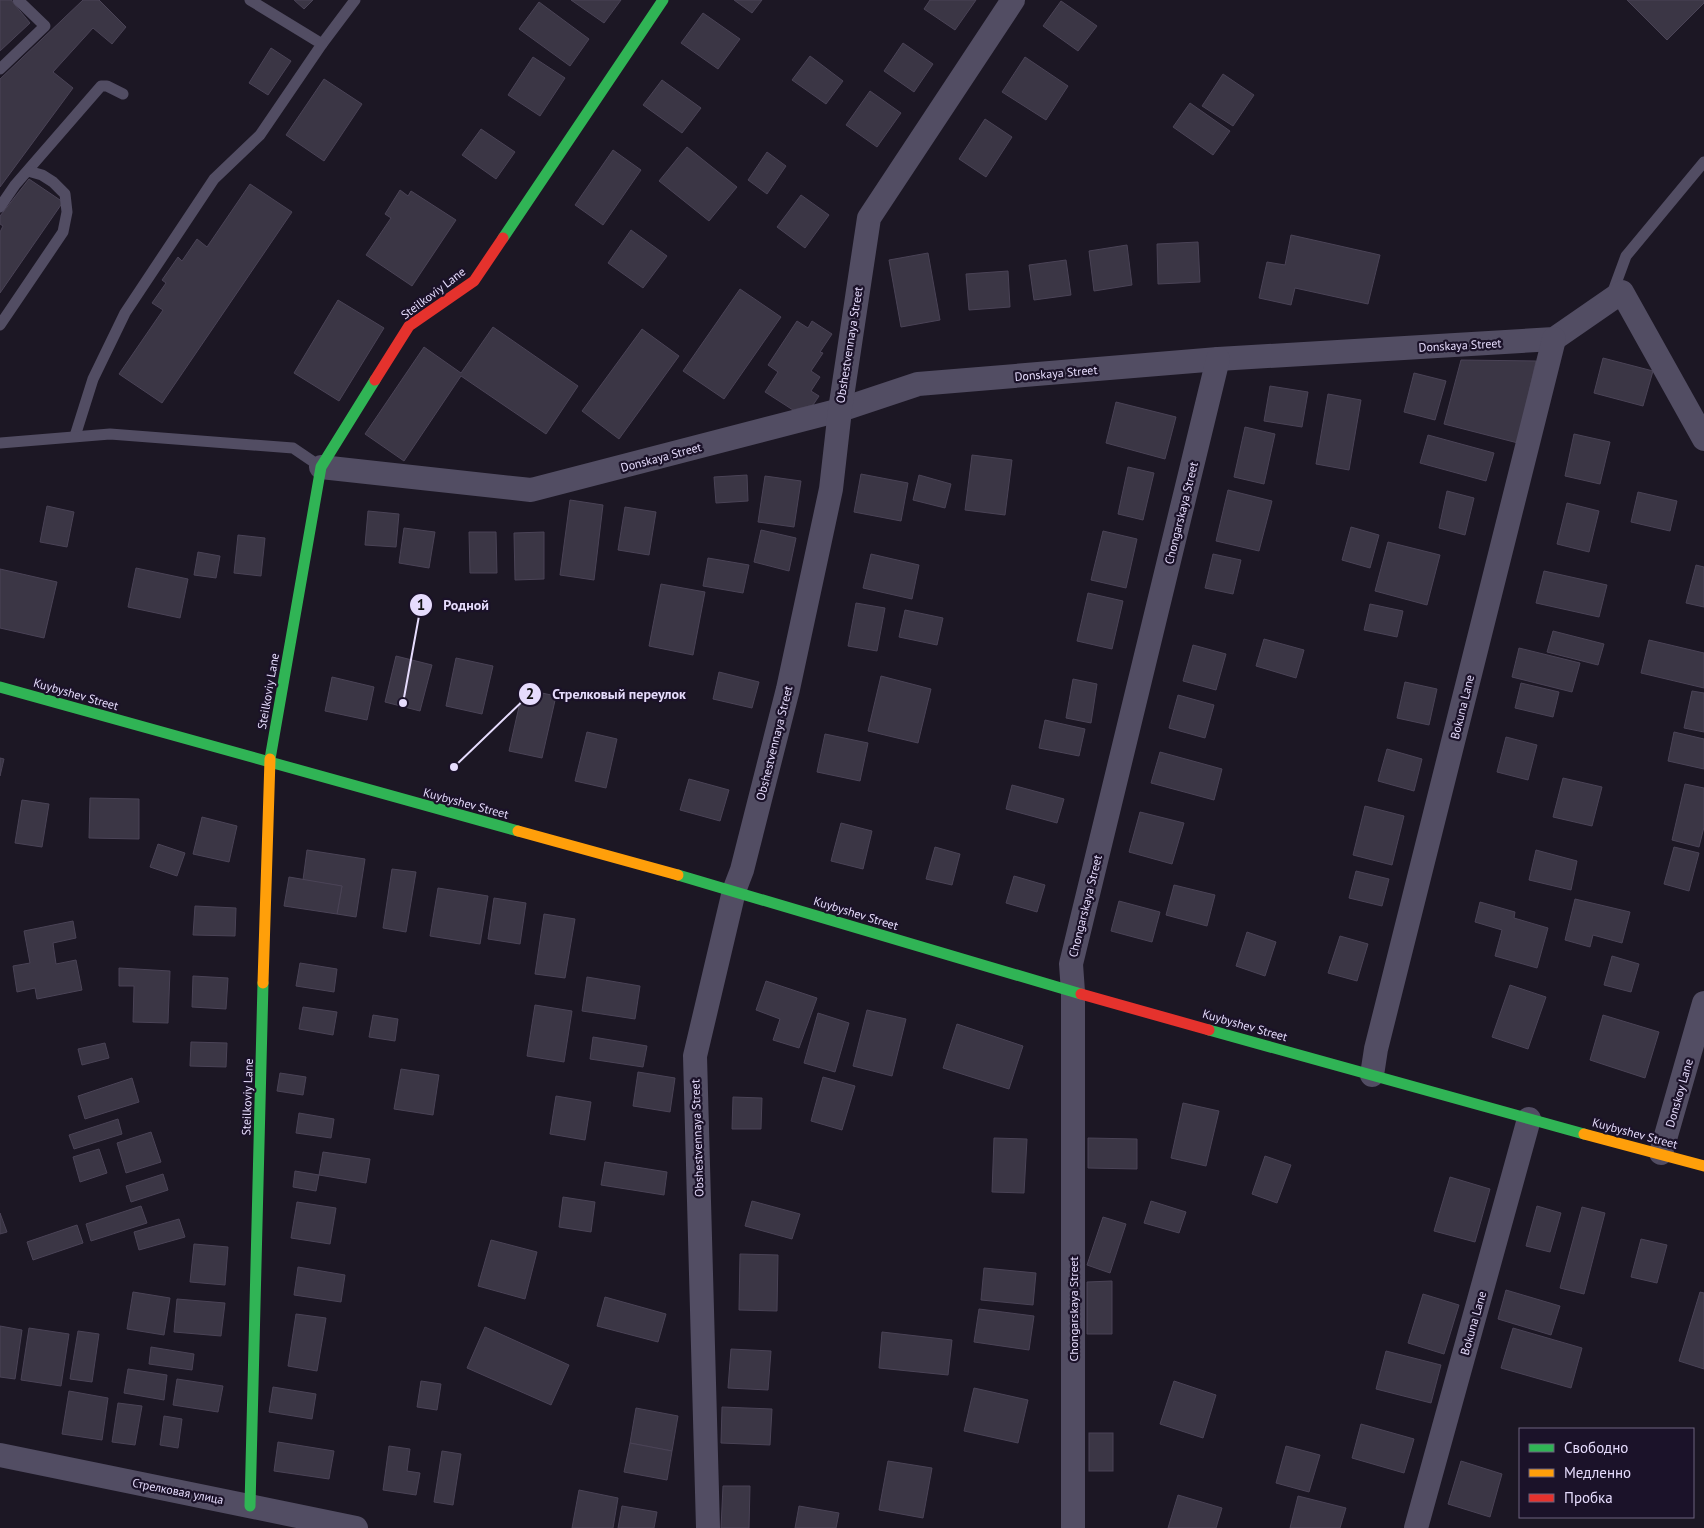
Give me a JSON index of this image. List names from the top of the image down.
{
  "streets": {
    "main road": ["Steilkoviy Lane", "Kuybyshev Street"],
    "street": [
      "Obshestvennaya Street",
      "Donskaya Street",
      "Chongarskaya Street",
      "Bokuna Lane",
      "Donskoy Lane",
      "Стрелковая улица"
    ]
  },
  "crossings": [
    ["Steilkoviy Lane", "Donskaya Street"],
    ["Steilkoviy Lane", "Kuybyshev Street"],
    ["Steilkoviy Lane", "Стрелковая улица"],
    ["Obshestvennaya Street", "Donskaya Street"],
    ["Obshestvennaya Street", "Kuybyshev Street"],
    ["Donskaya Street", "Chongarskaya Street"],
    ["Donskaya Street", "Bokuna Lane"],
    ["Chongarskaya Street", "Kuybyshev Street"],
    ["Kuybyshev Street", "Bokuna Lane"],
    ["Kuybyshev Street", "Donskoy Lane"]
  ],
  "places": ["Родной", "Стрелковый переулок"],
  "legend": ["Свободно", "Медленно", "Пробка"]
}
